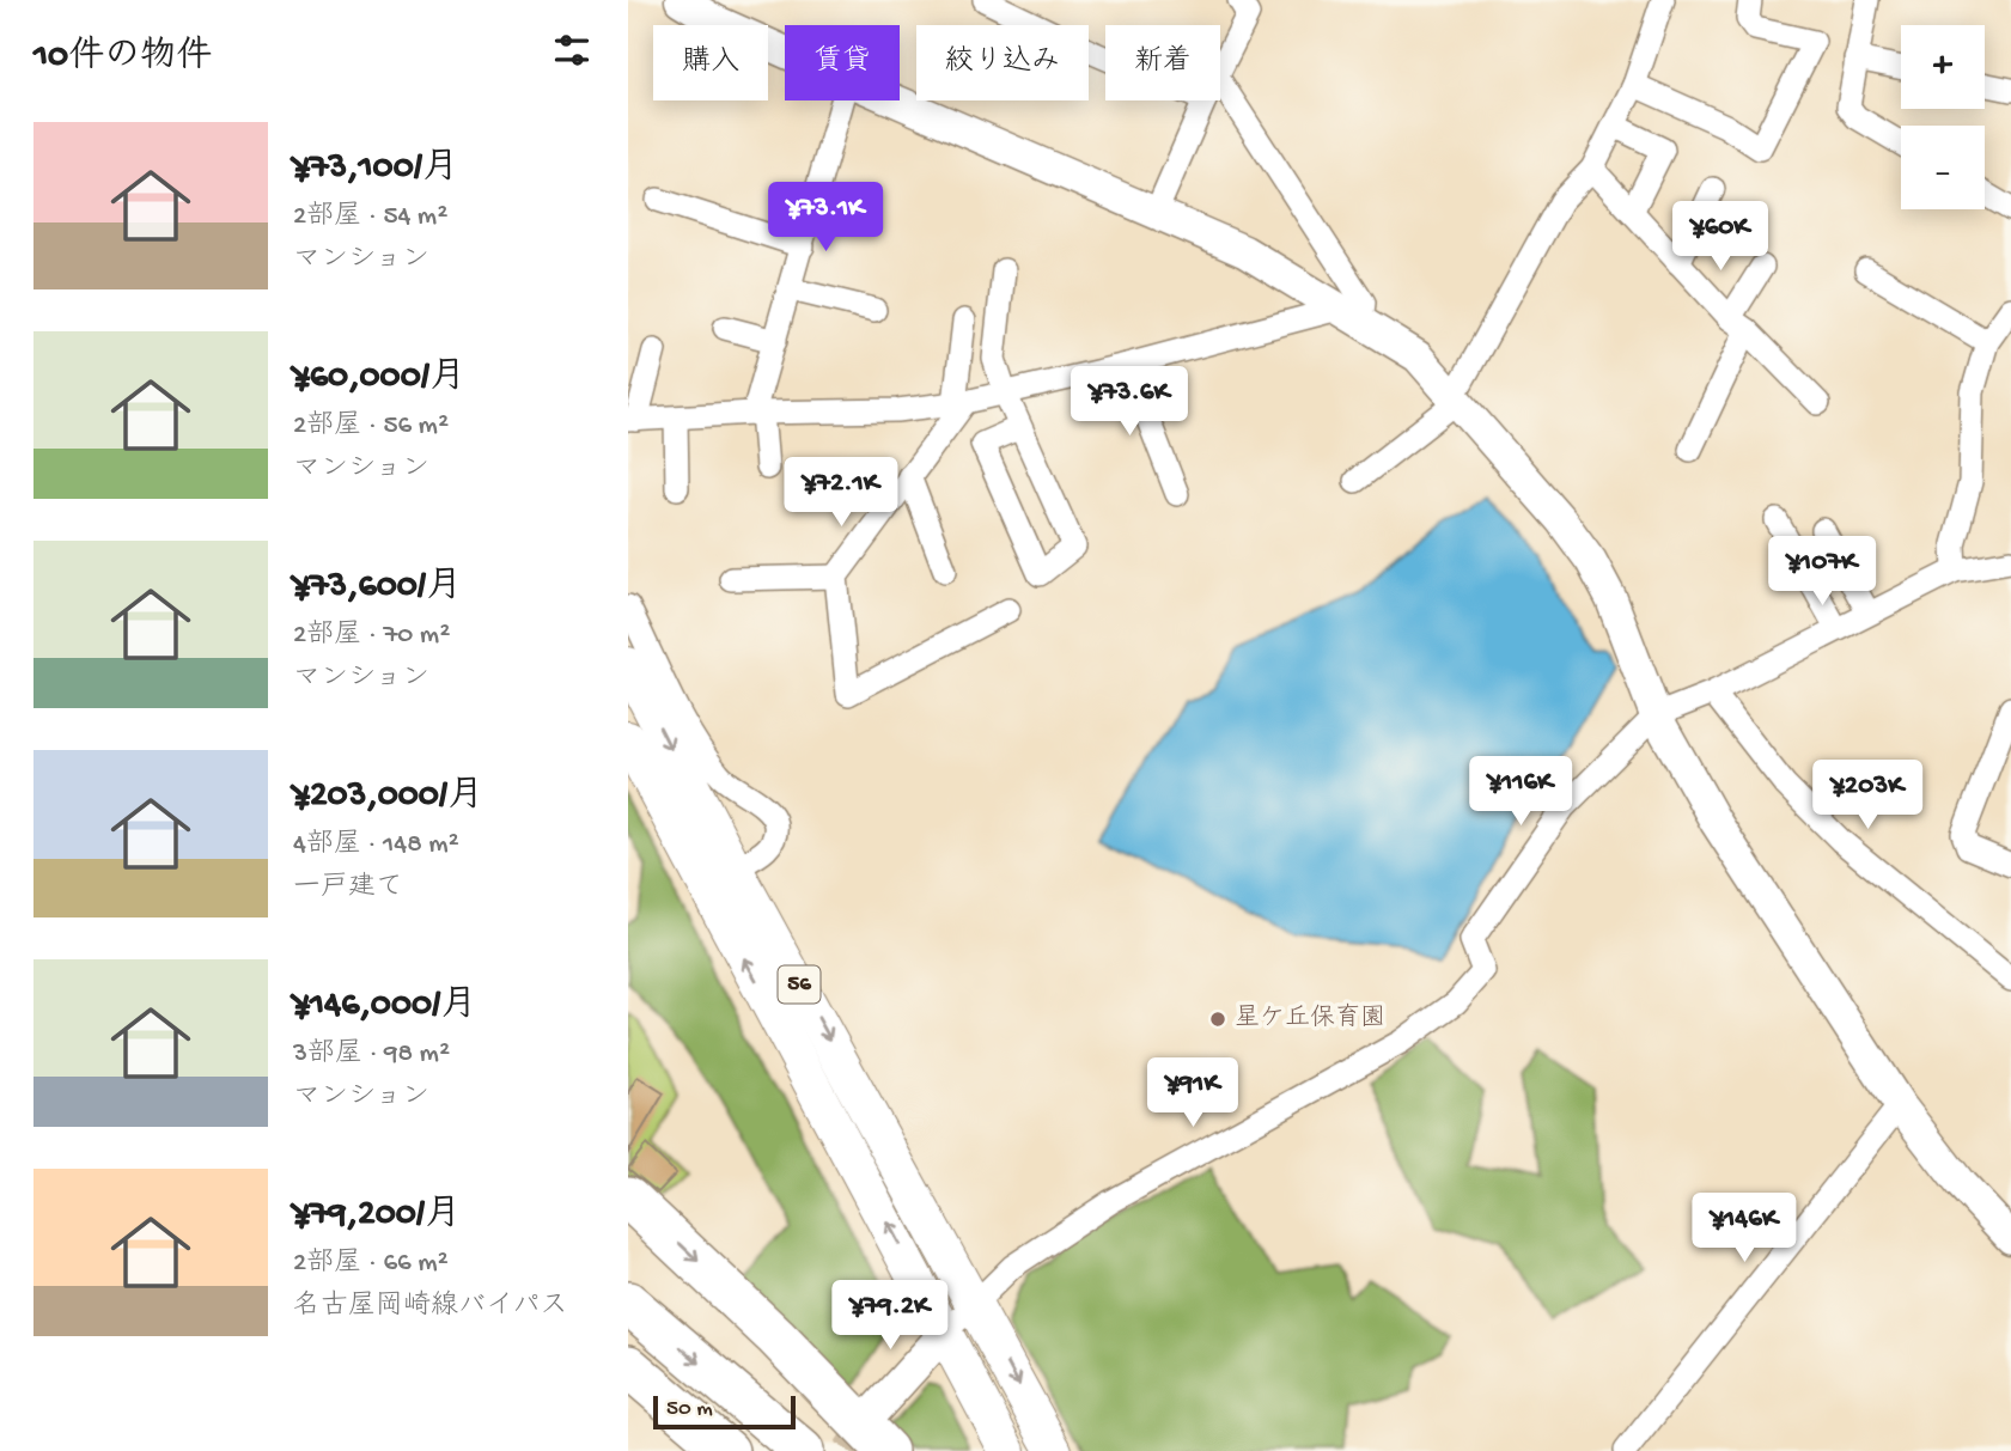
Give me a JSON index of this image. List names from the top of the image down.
{
  "streets": {
    "main road": ["56"]
  },
  "places": ["星ケ丘保育園"],
  "scale_bar": "50 m",
  "page": {
    "heading": "10件の物件",
    "map_buttons": ["+", "−"],
    "chip": [
      "購入",
      "賃貸",
      "絞り込み",
      "新着"
    ],
    "list": [
      {
        "name": "¥73,100/月",
        "note": "2部屋 · 54 m² · マンション"
      },
      {
        "name": "¥60,000/月",
        "note": "2部屋 · 56 m² · マンション"
      },
      {
        "name": "¥73,600/月",
        "note": "2部屋 · 70 m² · マンション"
      },
      {
        "name": "¥203,000/月",
        "note": "4部屋 · 148 m² · 一戸建て"
      },
      {
        "name": "¥146,000/月",
        "note": "3部屋 · 98 m² · マンション"
      },
      {
        "name": "¥79,200/月",
        "note": "2部屋 · 66 m² · 名古屋岡崎線バイパス"
      }
    ],
    "price": [
      "¥73.1K",
      "¥60K",
      "¥73.6K",
      "¥72.1K",
      "¥107K",
      "¥116K",
      "¥203K",
      "¥91K",
      "¥146K",
      "¥79.2K"
    ],
    "scale": "50 m"
  }
}
